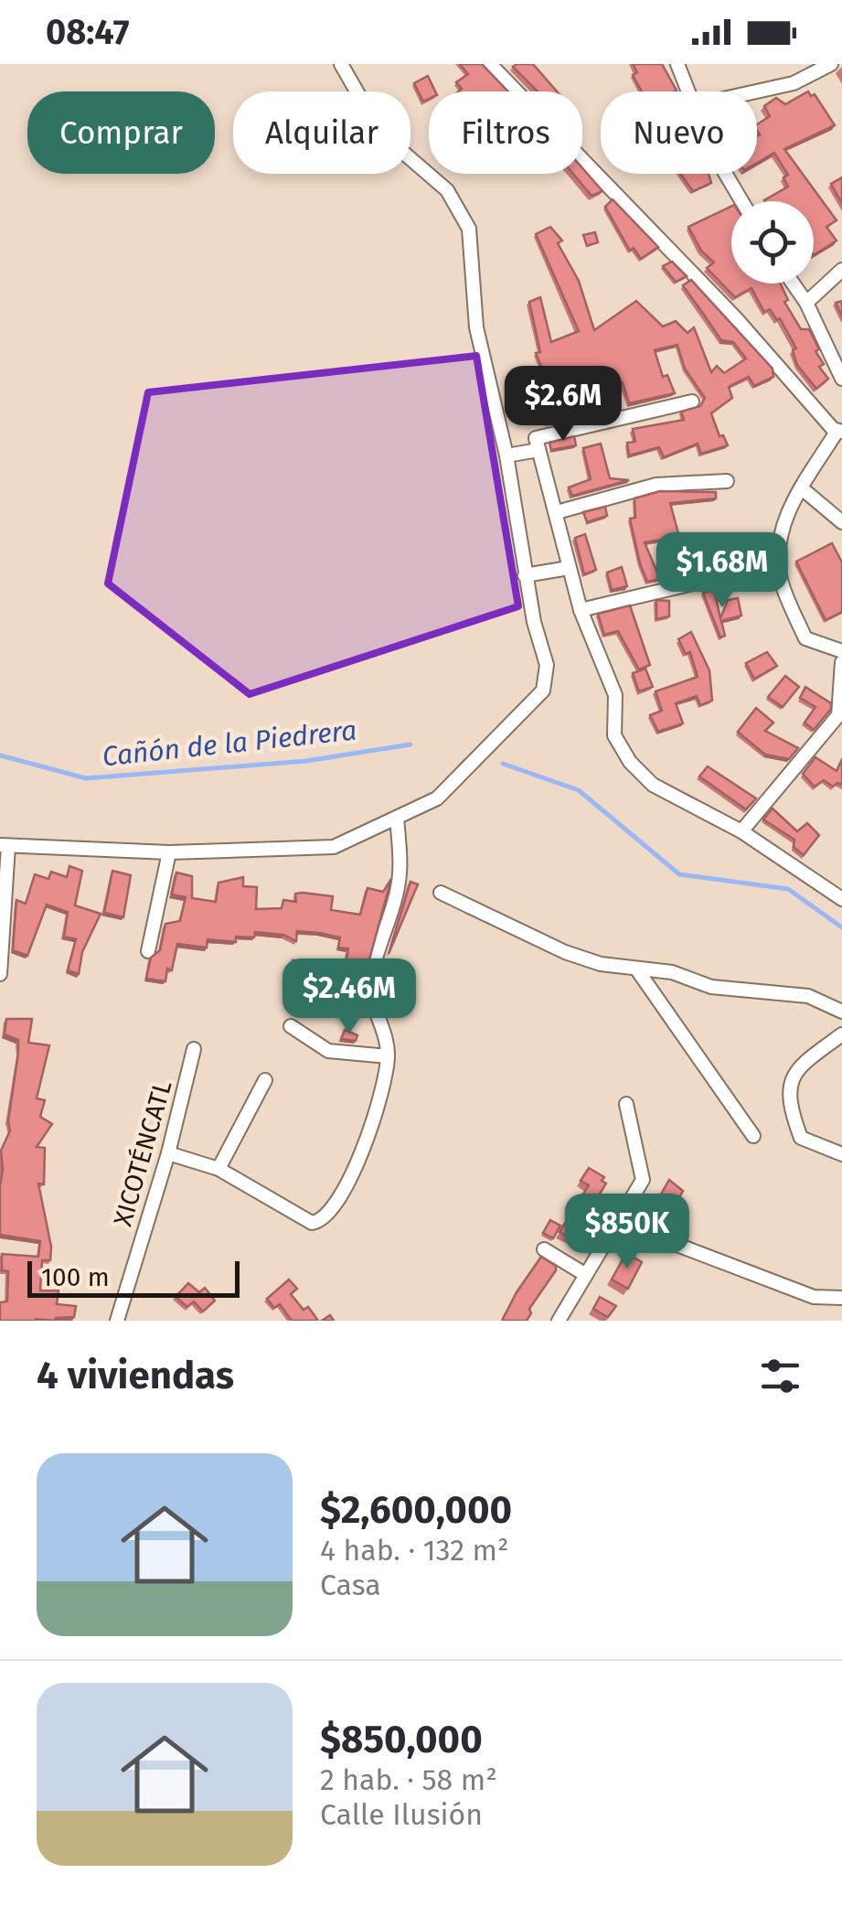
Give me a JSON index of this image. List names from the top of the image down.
{
  "streets": {
    "street": ["XICOTÉNCATL"]
  },
  "water": ["Cañón de la Piedrera"],
  "scale_bar": "100 m",
  "page": {
    "status": "08:47",
    "chip": [
      "Comprar",
      "Alquilar",
      "Filtros",
      "Nuevo"
    ],
    "price": [
      "$2.6M",
      "$1.68M",
      "$2.46M",
      "$850K"
    ],
    "scale": "100 m",
    "heading": "4 viviendas",
    "list": [
      {
        "name": "$2,600,000",
        "note": "4 hab. · 132 m² · Casa"
      },
      {
        "name": "$850,000",
        "note": "2 hab. · 58 m² · Calle Ilusión"
      }
    ]
  }
}
